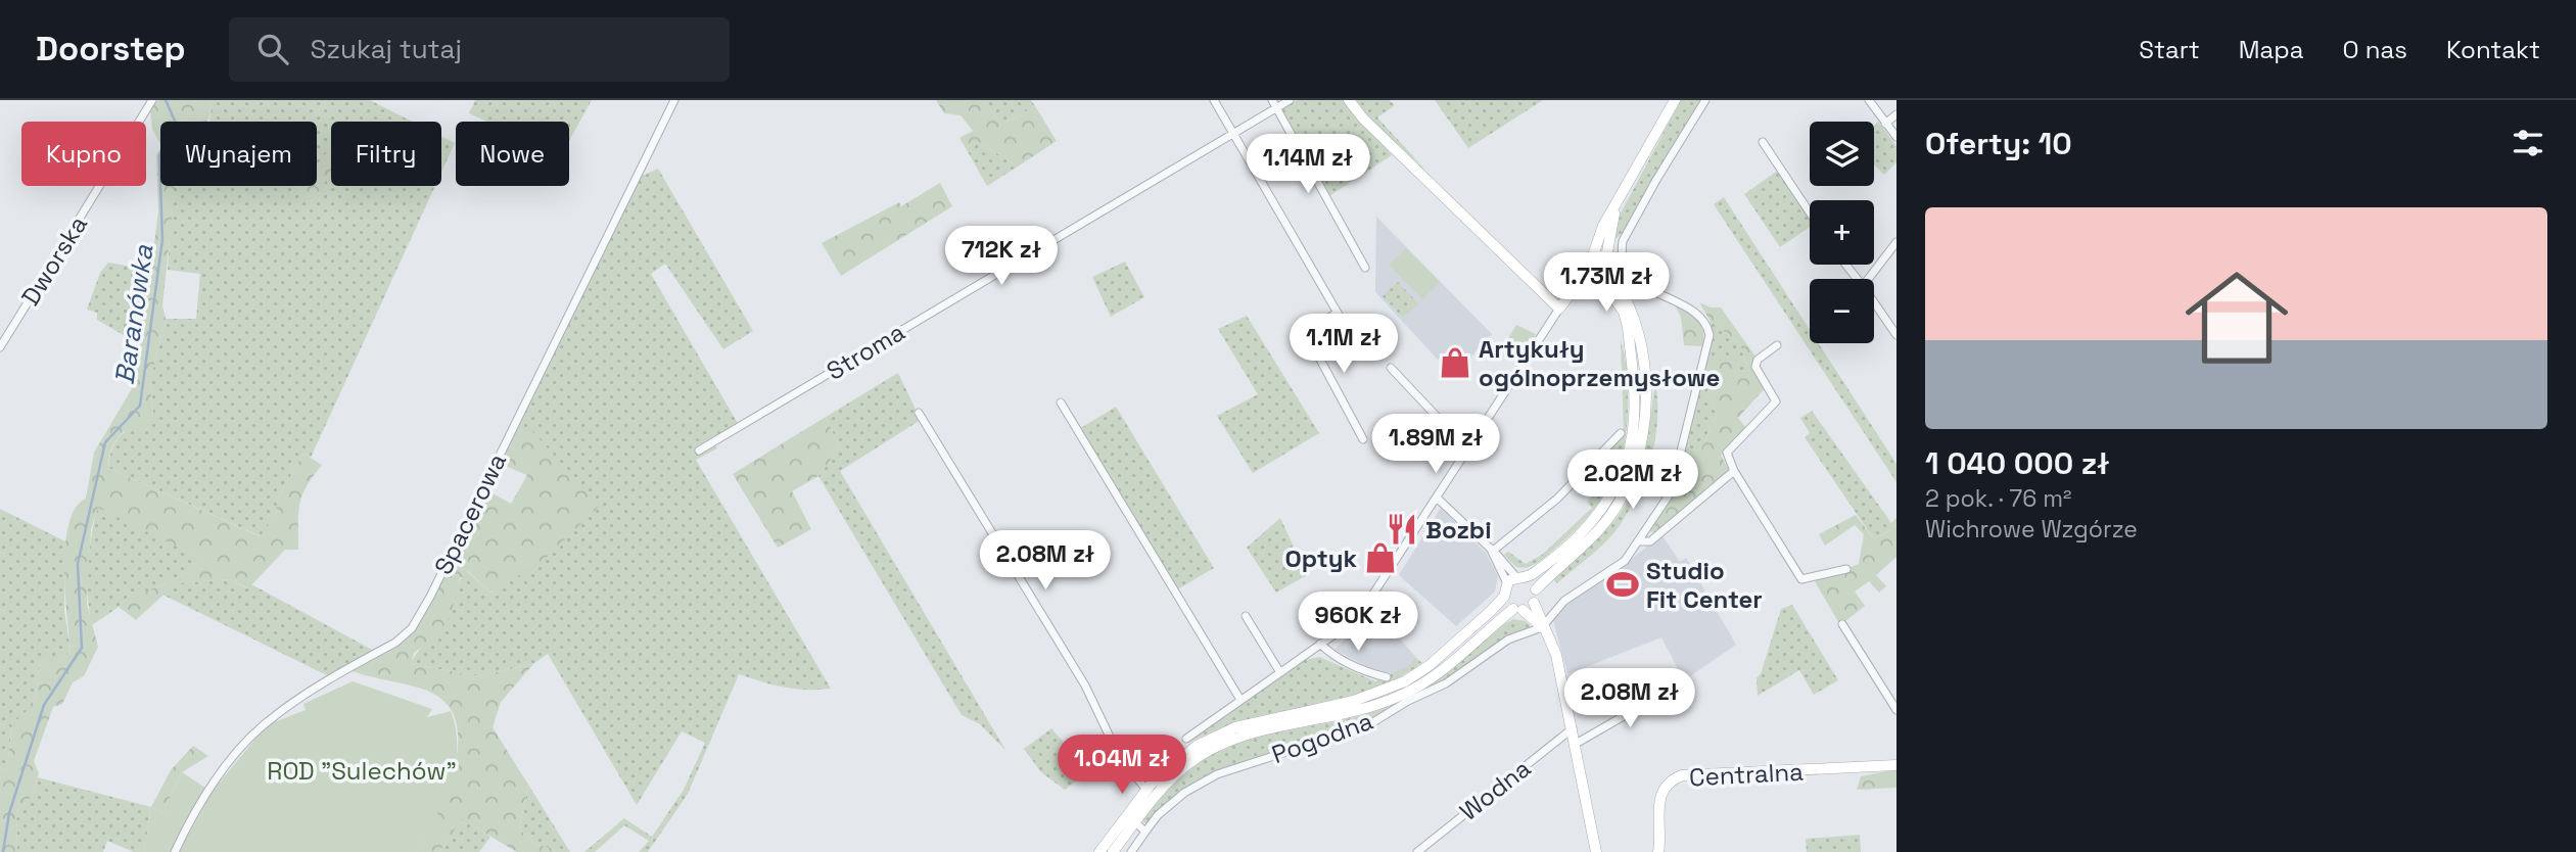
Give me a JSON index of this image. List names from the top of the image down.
{
  "streets": {
    "main road": ["Centralna"],
    "street": [
      "Dworska",
      "Stroma",
      "Spacerowa",
      "Pogodna",
      "Wodna"
    ]
  },
  "water": ["Baranówka"],
  "parks": ["ROD \"Sulechów\""],
  "places": {
    "shop": ["Artykuły ogólnoprzemysłowe", "Optyk"],
    "restaurant": ["Bozbi"],
    "sports": ["Studio Fit Center"]
  },
  "page": {
    "header": "Doorstep",
    "search": "Szukaj tutaj",
    "nav": [
      "Start",
      "Mapa",
      "O nas",
      "Kontakt"
    ],
    "heading": "Oferty: 10",
    "map_buttons": ["+", "−"],
    "chip": [
      "Kupno",
      "Wynajem",
      "Filtry",
      "Nowe"
    ],
    "price": [
      "1.14M zł",
      "712K zł",
      "1.73M zł",
      "1.1M zł",
      "1.89M zł",
      "2.02M zł",
      "2.08M zł",
      "960K zł",
      "2.08M zł",
      "1.04M zł"
    ],
    "list": [
      {
        "name": "1 040 000 zł",
        "note": "2 pok. · 76 m² · Wichrowe Wzgórze"
      }
    ]
  }
}
